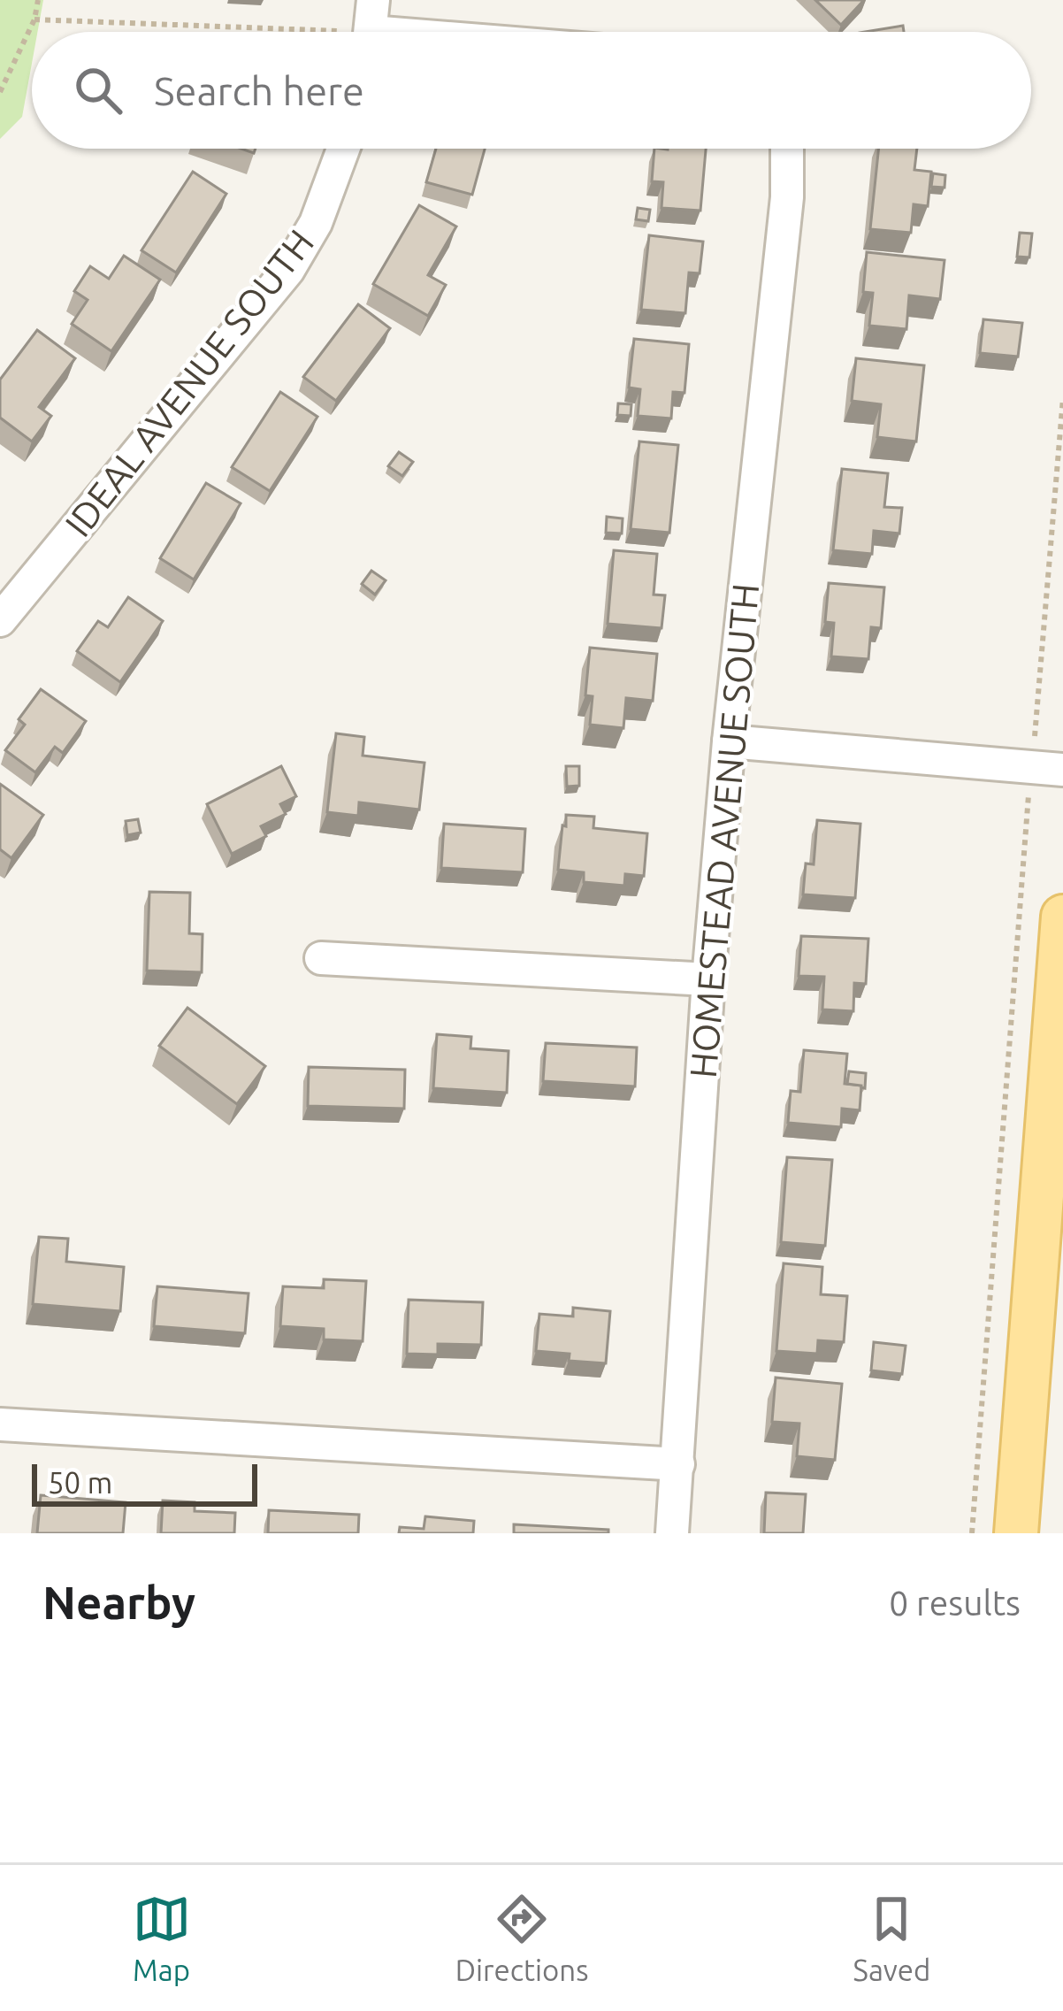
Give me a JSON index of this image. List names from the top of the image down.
{
  "streets": {
    "street": ["IDEAL AVENUE SOUTH", "HOMESTEAD AVENUE SOUTH"]
  },
  "scale_bar": "50 m",
  "page": {
    "search": "Search here",
    "scale": "50 m",
    "heading": ["Nearby", "0 results"],
    "nav": ["Map", "Directions", "Saved"]
  }
}
